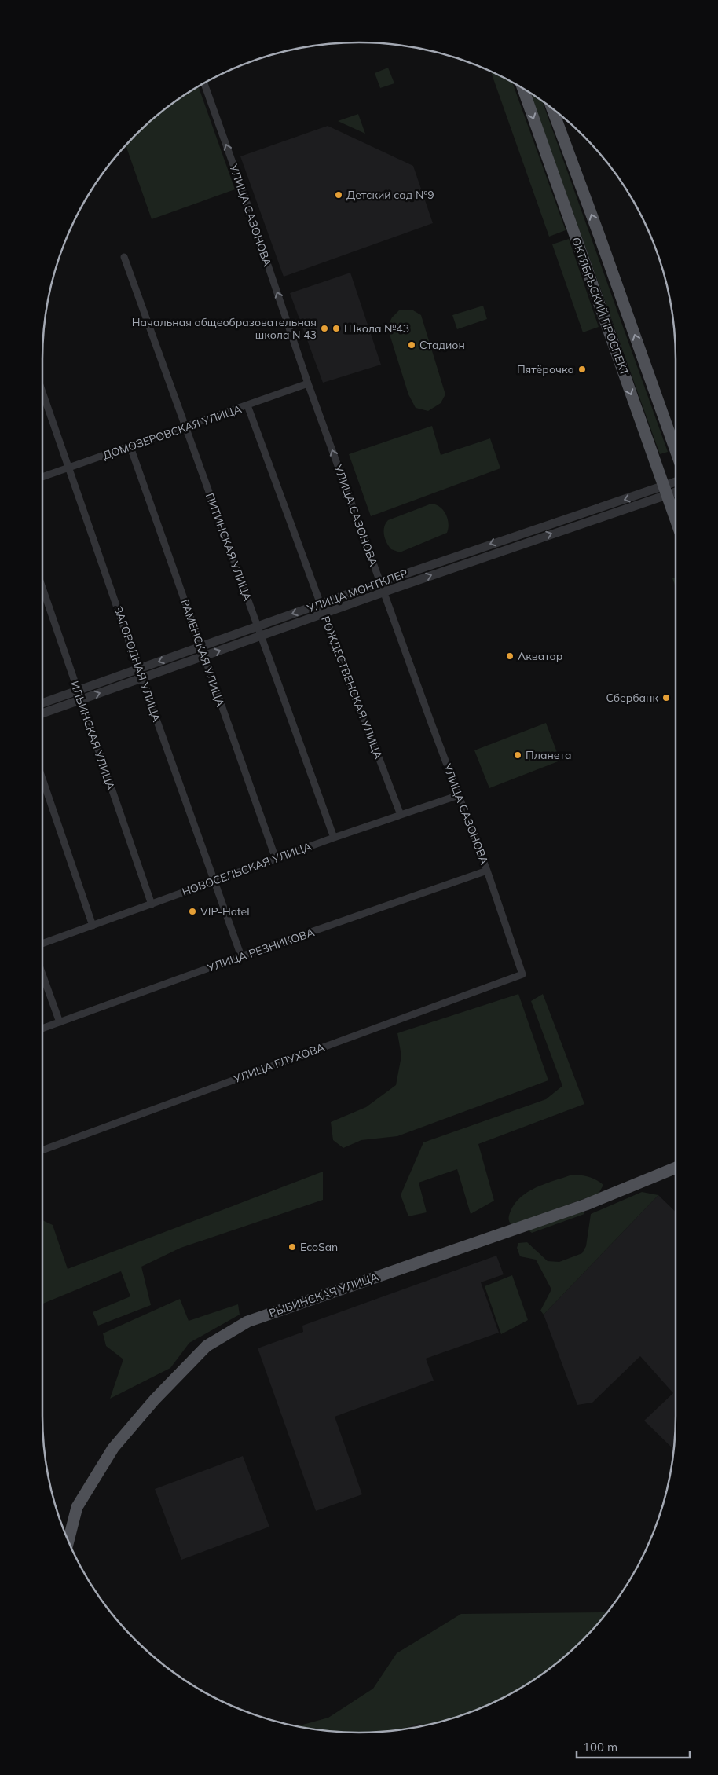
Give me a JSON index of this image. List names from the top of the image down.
{
  "streets": {
    "main road": ["ОКТЯБРЬСКИЙ ПРОСПЕКТ", "РЫБИНСКАЯ УЛИЦА"],
    "street": [
      "УЛИЦА САЗОНОВА",
      "ДОМОЗЕРОВСКАЯ УЛИЦА",
      "ПИТИНСКАЯ УЛИЦА",
      "УЛИЦА МОНТКЛЕР",
      "РАМЕНСКАЯ УЛИЦА",
      "ЗАГОРОДНАЯ УЛИЦА",
      "РОЖДЕСТВЕНСКАЯ УЛИЦА",
      "ИЛЬИНСКАЯ УЛИЦА",
      "НОВОСЕЛЬСКАЯ УЛИЦА",
      "УЛИЦА РЕЗНИКОВА",
      "УЛИЦА ГЛУХОВА"
    ]
  },
  "crossings": [
    ["УЛИЦА САЗОНОВА", "ДОМОЗЕРОВСКАЯ УЛИЦА"],
    ["УЛИЦА САЗОНОВА", "УЛИЦА МОНТКЛЕР"],
    ["УЛИЦА САЗОНОВА", "НОВОСЕЛЬСКАЯ УЛИЦА"],
    ["УЛИЦА САЗОНОВА", "УЛИЦА РЕЗНИКОВА"],
    ["УЛИЦА САЗОНОВА", "УЛИЦА ГЛУХОВА"],
    ["ОКТЯБРЬСКИЙ ПРОСПЕКТ", "УЛИЦА МОНТКЛЕР"],
    ["ДОМОЗЕРОВСКАЯ УЛИЦА", "ПИТИНСКАЯ УЛИЦА"],
    ["ДОМОЗЕРОВСКАЯ УЛИЦА", "РАМЕНСКАЯ УЛИЦА"],
    ["ДОМОЗЕРОВСКАЯ УЛИЦА", "ЗАГОРОДНАЯ УЛИЦА"],
    ["ДОМОЗЕРОВСКАЯ УЛИЦА", "РОЖДЕСТВЕНСКАЯ УЛИЦА"],
    ["ПИТИНСКАЯ УЛИЦА", "УЛИЦА МОНТКЛЕР"],
    ["ПИТИНСКАЯ УЛИЦА", "НОВОСЕЛЬСКАЯ УЛИЦА"],
    ["УЛИЦА МОНТКЛЕР", "РАМЕНСКАЯ УЛИЦА"],
    ["УЛИЦА МОНТКЛЕР", "ЗАГОРОДНАЯ УЛИЦА"],
    ["УЛИЦА МОНТКЛЕР", "РОЖДЕСТВЕНСКАЯ УЛИЦА"],
    ["УЛИЦА МОНТКЛЕР", "ИЛЬИНСКАЯ УЛИЦА"],
    ["РАМЕНСКАЯ УЛИЦА", "НОВОСЕЛЬСКАЯ УЛИЦА"],
    ["ЗАГОРОДНАЯ УЛИЦА", "НОВОСЕЛЬСКАЯ УЛИЦА"],
    ["ЗАГОРОДНАЯ УЛИЦА", "УЛИЦА РЕЗНИКОВА"],
    ["РОЖДЕСТВЕНСКАЯ УЛИЦА", "НОВОСЕЛЬСКАЯ УЛИЦА"],
    ["ИЛЬИНСКАЯ УЛИЦА", "НОВОСЕЛЬСКАЯ УЛИЦА"]
  ],
  "one_way": ["УЛИЦА САЗОНОВА"],
  "places": [
    "Детский сад №9",
    "Начальная общеобразовательная школа N 43",
    "Школа №43",
    "Стадион",
    "Пятёрочка",
    "Акватор",
    "Сбербанк",
    "Планета",
    "VIP-Hotel",
    "EcoSan"
  ],
  "scale_bar": "100 m"
}
